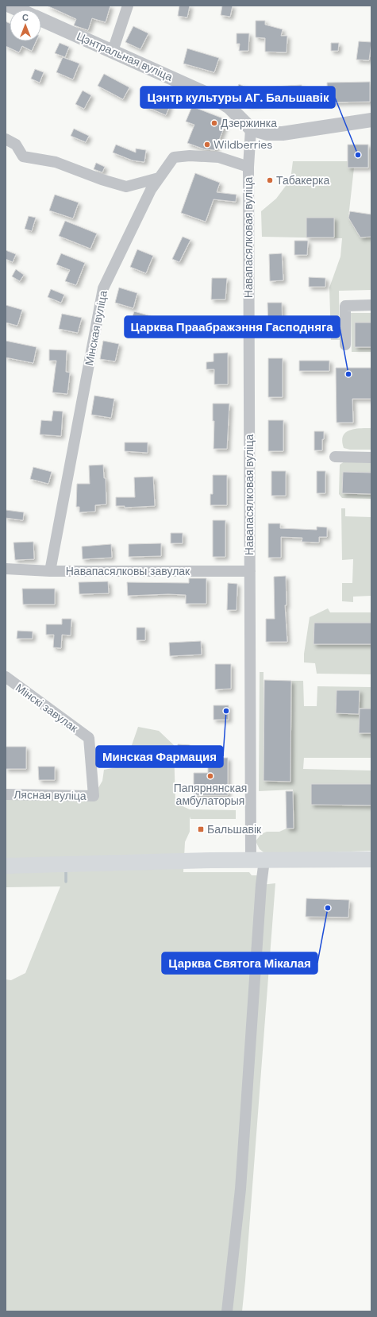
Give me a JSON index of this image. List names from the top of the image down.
{
  "streets": {
    "street": [
      "Цэнтральная вуліца",
      "Навапасялковая вуліца",
      "Мінская вуліца",
      "Навапасялковы завулак",
      "Мінскі завулак",
      "Лясная вуліца"
    ]
  },
  "crossings": [
    ["Цэнтральная вуліца", "Навапасялковая вуліца"],
    ["Навапасялковая вуліца", "Мінская вуліца"],
    ["Навапасялковая вуліца", "Навапасялковы завулак"],
    ["Мінская вуліца", "Навапасялковы завулак"],
    ["Мінскі завулак", "Лясная вуліца"]
  ],
  "places": {
    "other": [
      "Дзержинка",
      "Wildberries",
      "Цэнтр культуры АГ. Бальшавік",
      "Табакерка",
      "Царква Праабражэння Гасподняга",
      "Минская Фармация",
      "Папярнянская амбулаторыя",
      "Царква Святога Мікалая"
    ],
    "transit": ["Бальшавік"]
  },
  "north": "top"
}
